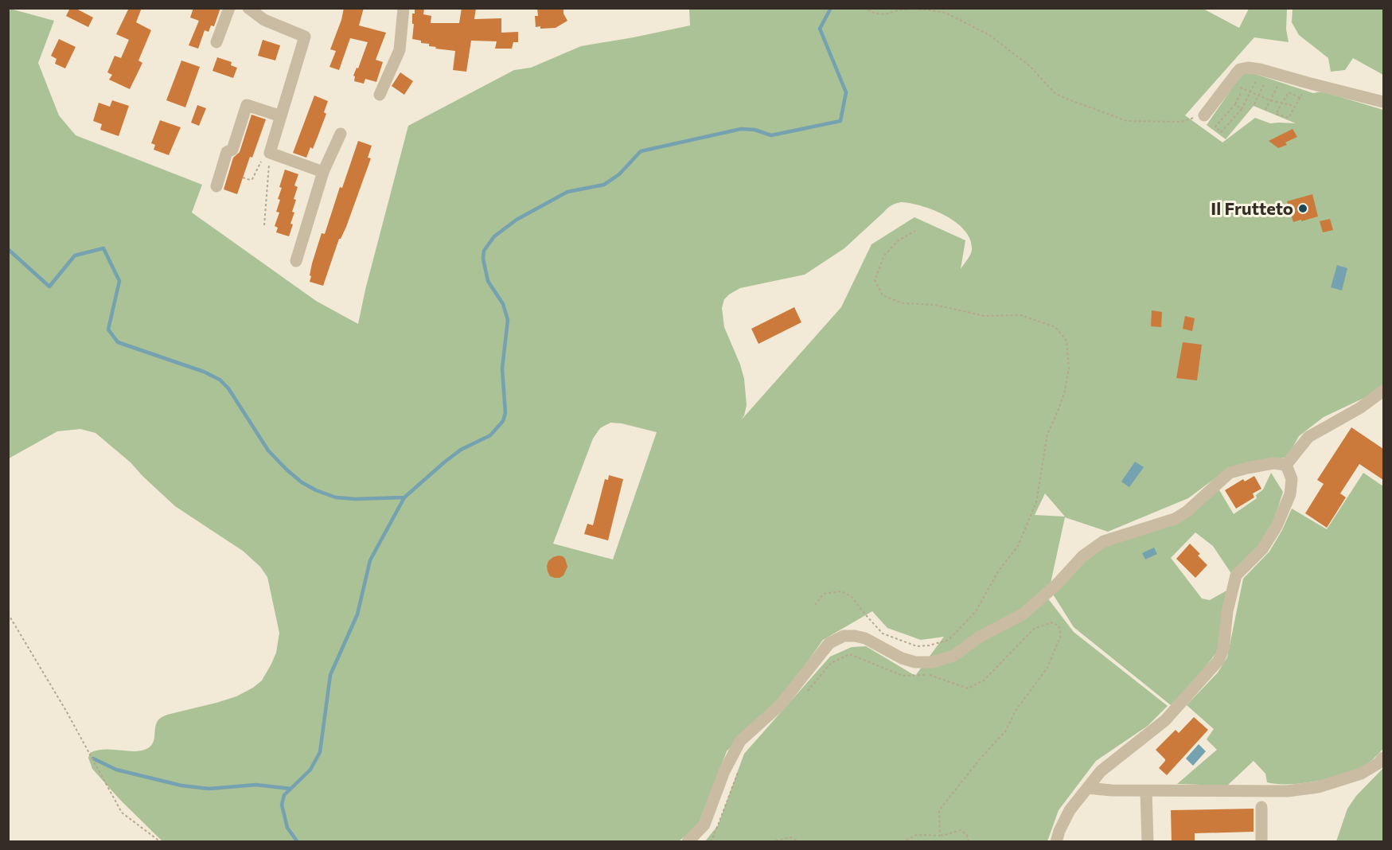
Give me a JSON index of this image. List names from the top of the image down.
{
  "places": ["Il Frutteto"]
}
